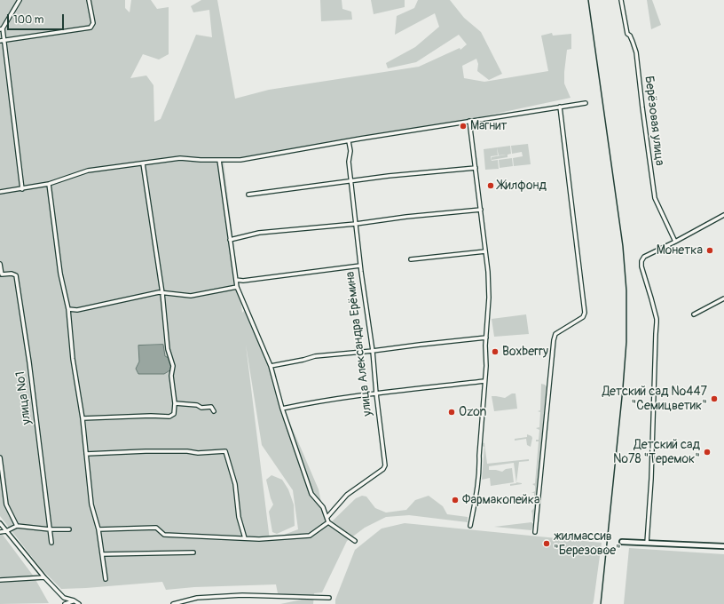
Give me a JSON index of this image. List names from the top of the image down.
{
  "streets": {
    "street": ["Берёзовая улица", "улица Александра Ерёмина", "улица №1"]
  },
  "places": [
    "Магнит",
    "Жилфонд",
    "Монетка",
    "Boxberry",
    "Детский сад №447 \"Семицветик\"",
    "Ozon",
    "Детский сад №78 \"Теремок\"",
    "Фармакопейка",
    "жилмассив \"Березовое\""
  ],
  "scale_bar": "100 m"
}
